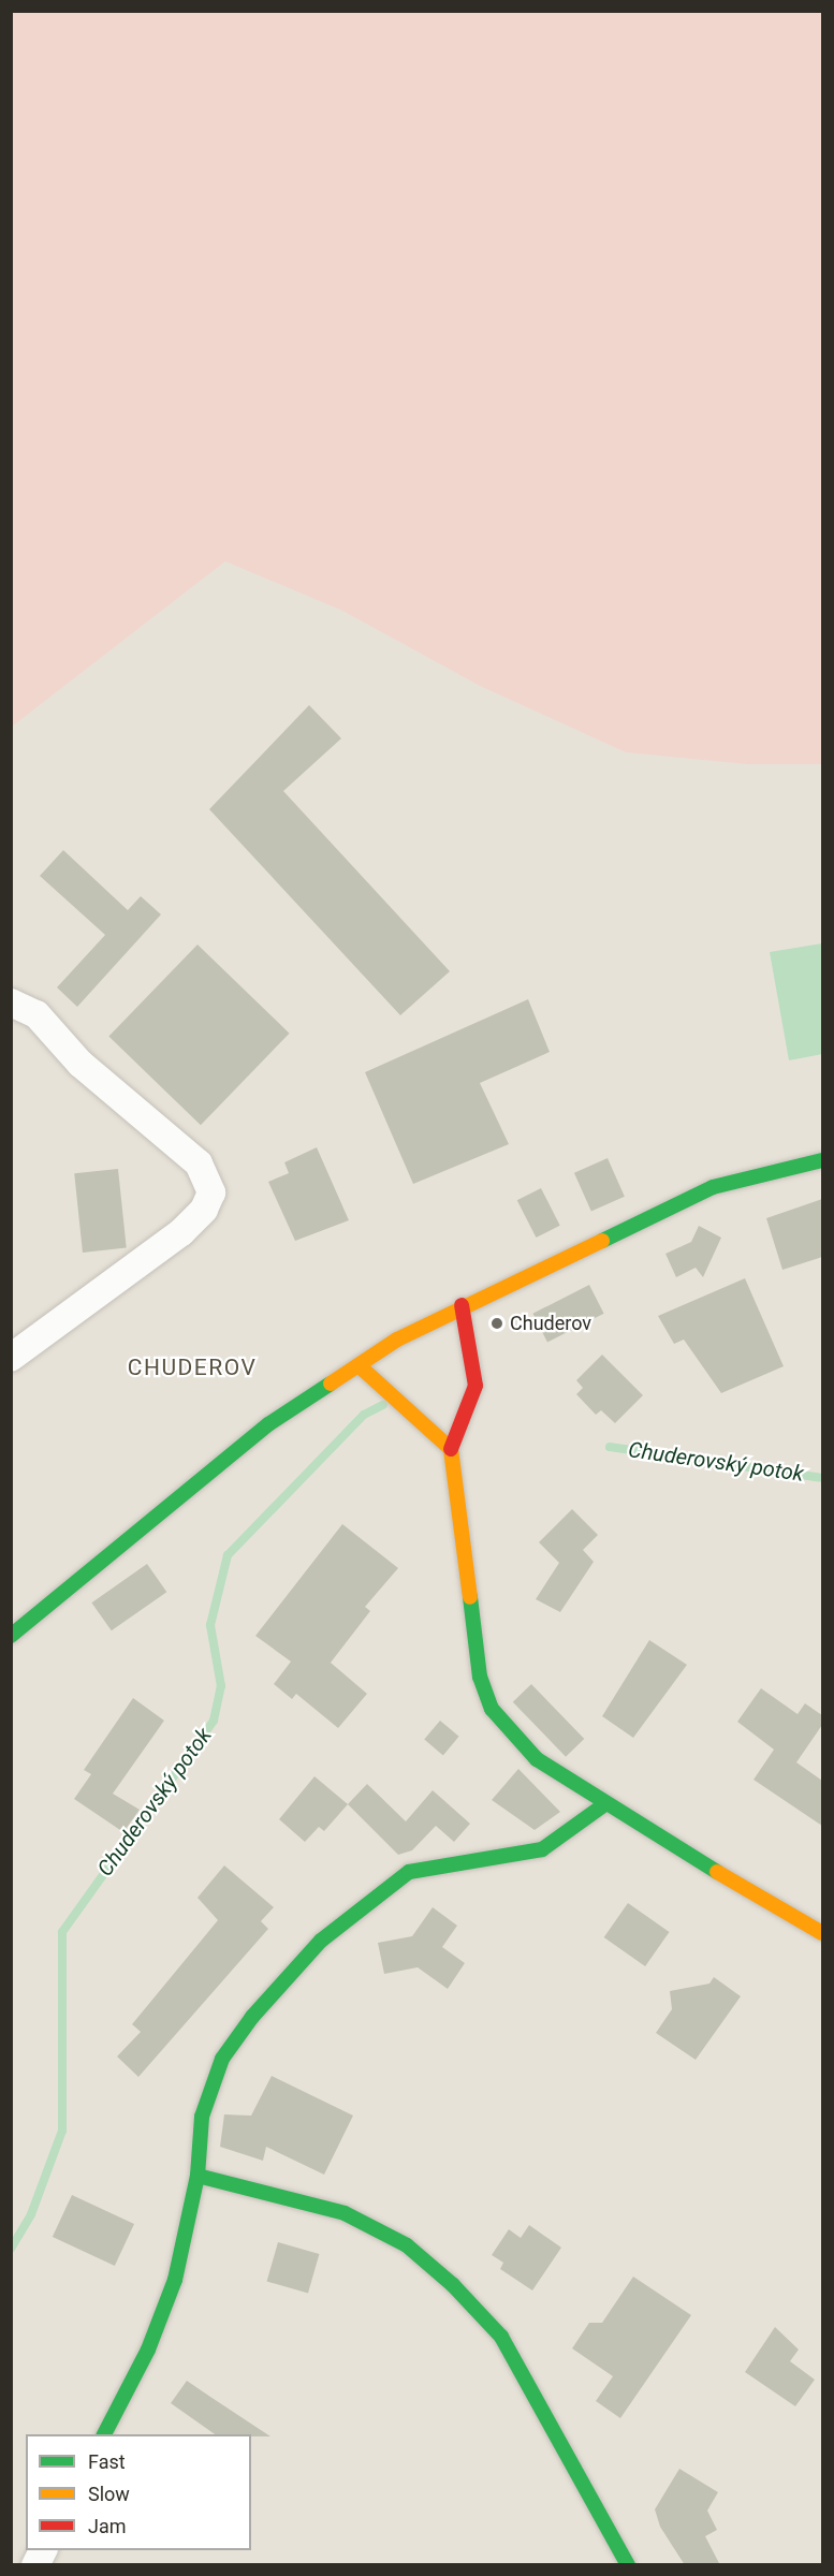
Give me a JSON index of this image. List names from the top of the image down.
{
  "districts": ["CHUDEROV"],
  "water": ["Chuderovský potok"],
  "places": ["Chuderov"],
  "legend": ["Fast", "Slow", "Jam"]
}
